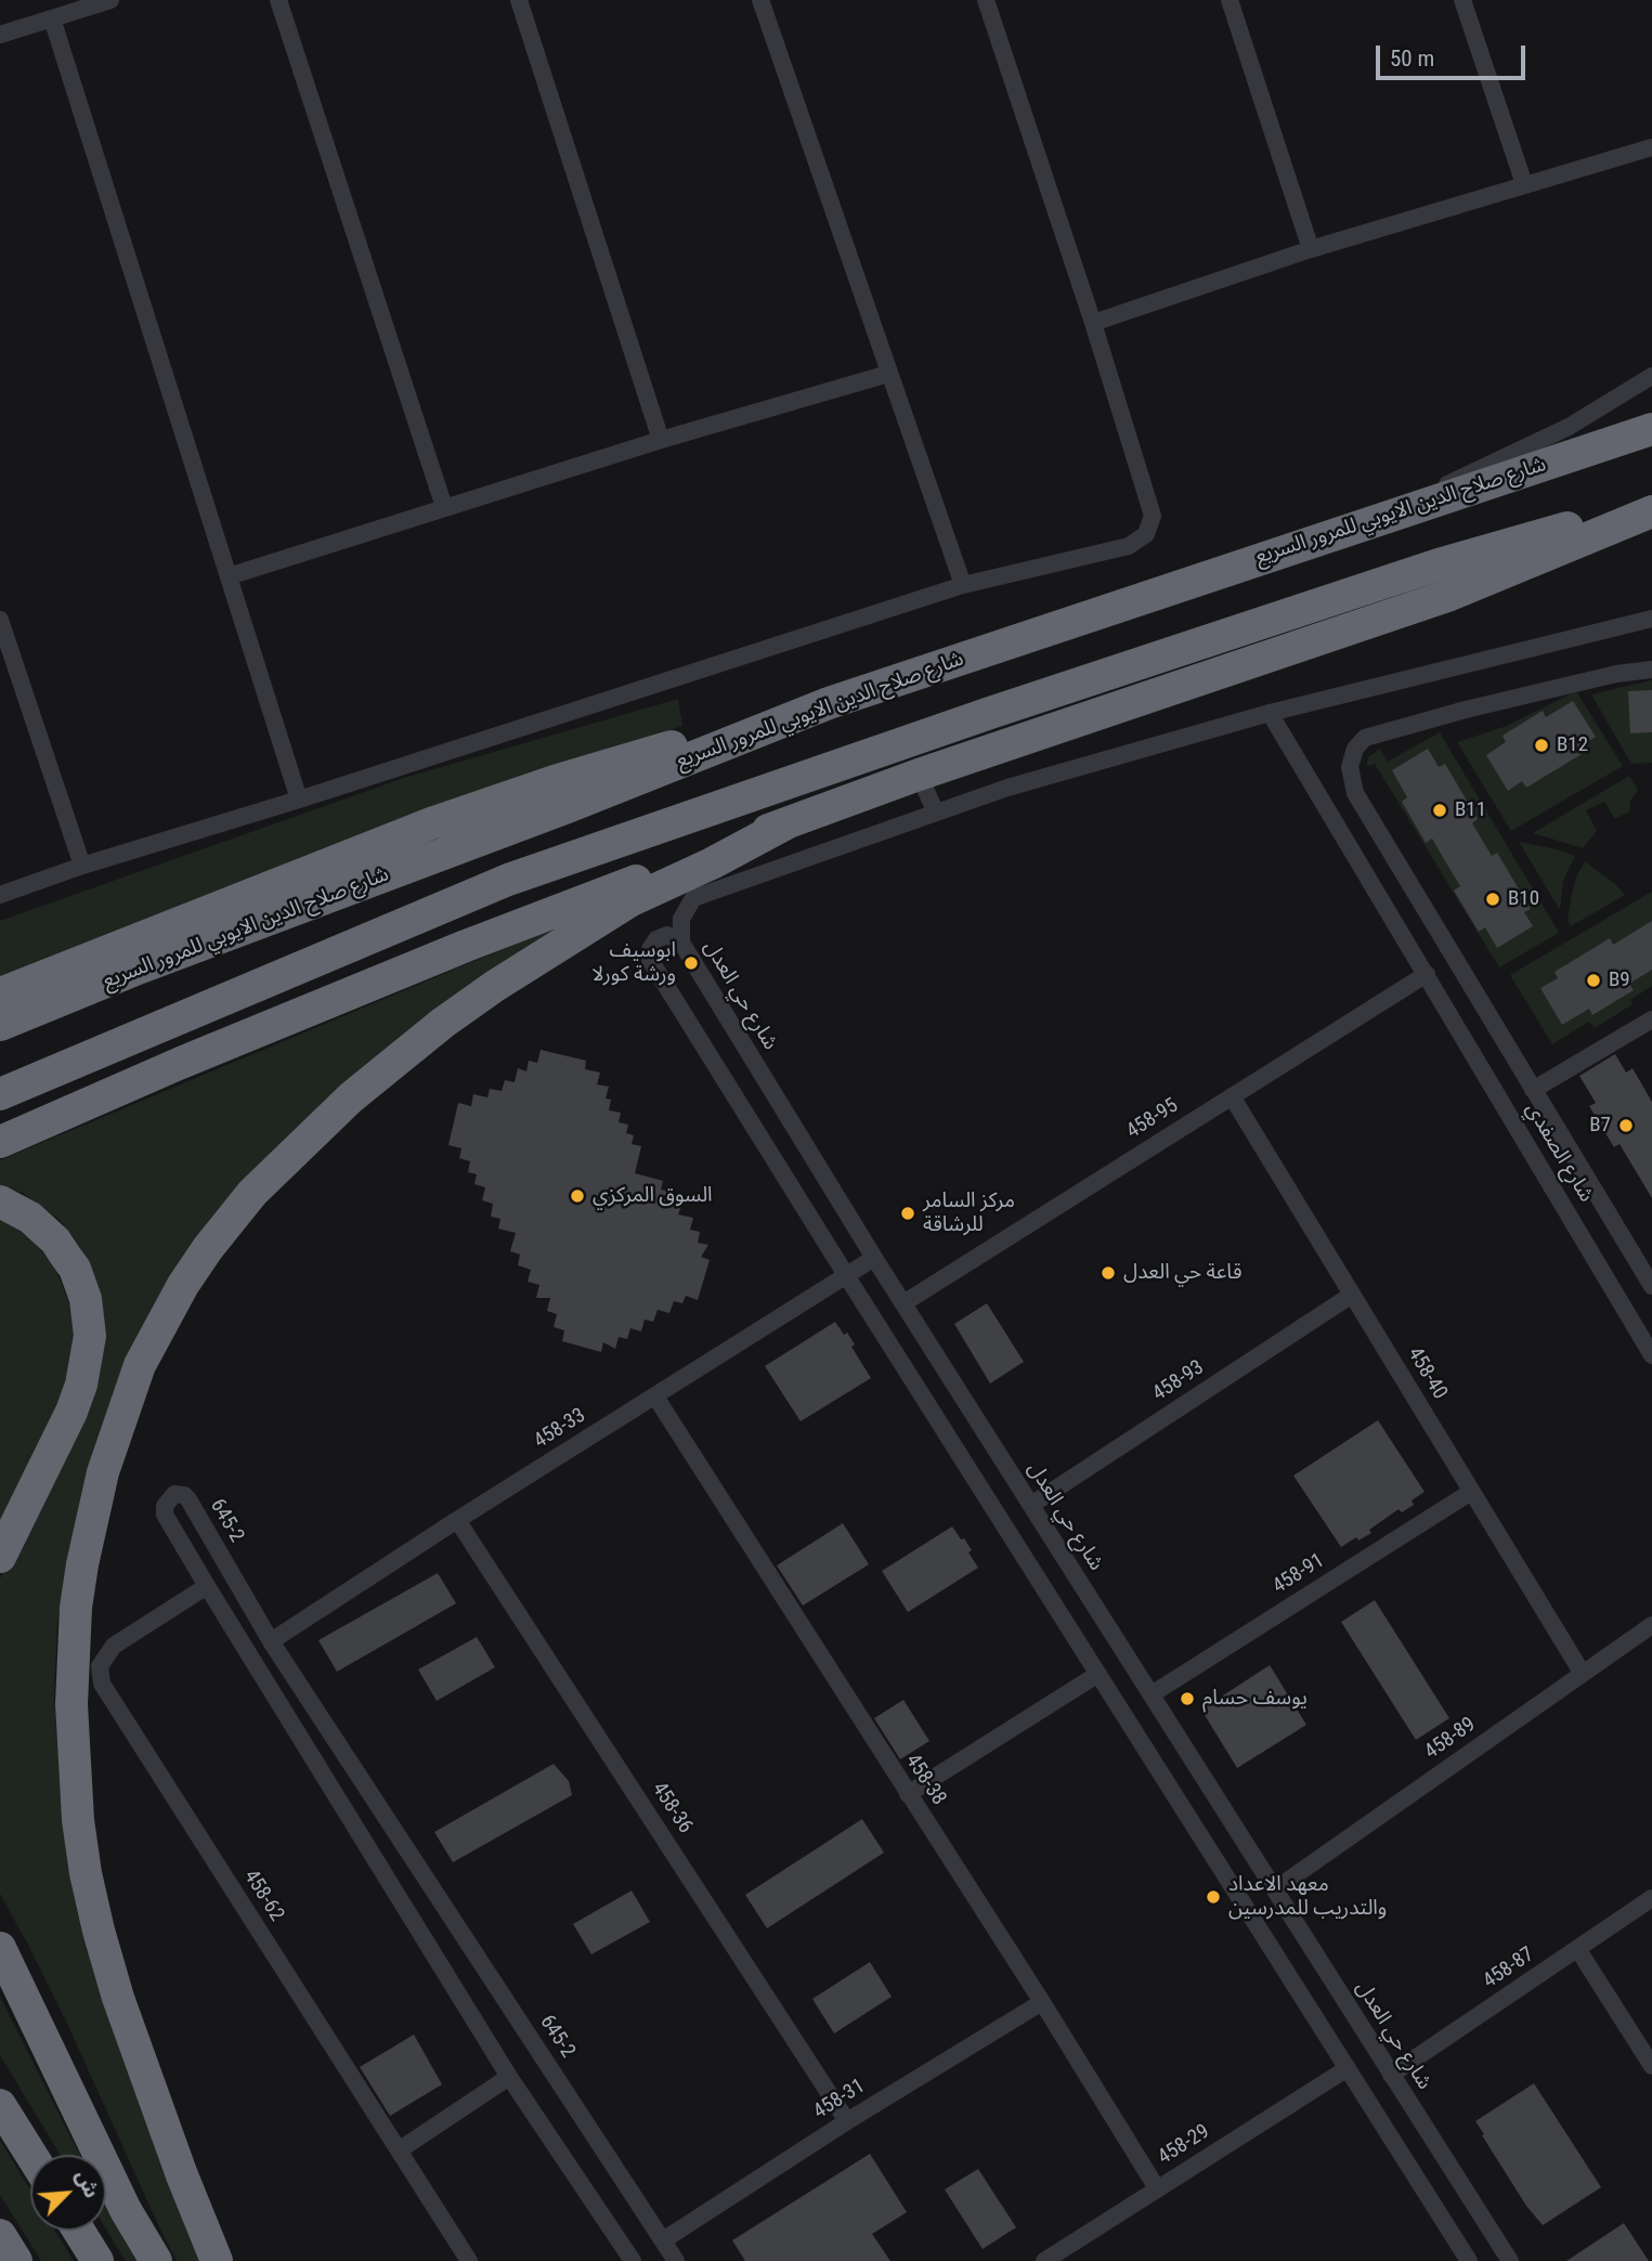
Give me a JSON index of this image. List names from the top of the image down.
{
  "streets": {
    "highway": ["شارع صلاح الدين الايوبي للمرور السريع"],
    "street": [
      "شارع حي العدل",
      "458-95",
      "شارع الصفدي",
      "458-40",
      "458-93",
      "458-33",
      "645-2",
      "458-91",
      "458-89",
      "458-38",
      "458-36",
      "458-62",
      "458-87",
      "458-31",
      "458-29"
    ]
  },
  "crossings": [
    ["شارع حي العدل", "458-95"],
    ["شارع حي العدل", "458-93"],
    ["شارع حي العدل", "458-33"],
    ["شارع حي العدل", "458-91"],
    ["شارع حي العدل", "458-89"],
    ["شارع حي العدل", "458-87"],
    ["شارع حي العدل", "458-29"],
    ["458-95", "شارع الصفدي"],
    ["458-95", "458-40"],
    ["458-40", "458-93"],
    ["458-40", "458-91"],
    ["458-40", "458-89"],
    ["458-33", "645-2"],
    ["458-33", "458-38"],
    ["458-33", "458-36"],
    ["645-2", "458-62"],
    ["645-2", "458-31"],
    ["458-38", "458-31"],
    ["458-38", "458-29"],
    ["458-36", "458-31"]
  ],
  "places": [
    "B12",
    "B11",
    "B10",
    "ابوسيف ورشة كورلا",
    "B9",
    "B7",
    "السوق المركزي",
    "مركز السامر للرشاقة",
    "قاعة حي العدل",
    "يوسف حسام",
    "معهد الاعداد والتدريب للمدرسين"
  ],
  "scale_bar": "50 m",
  "north": "top right"
}
